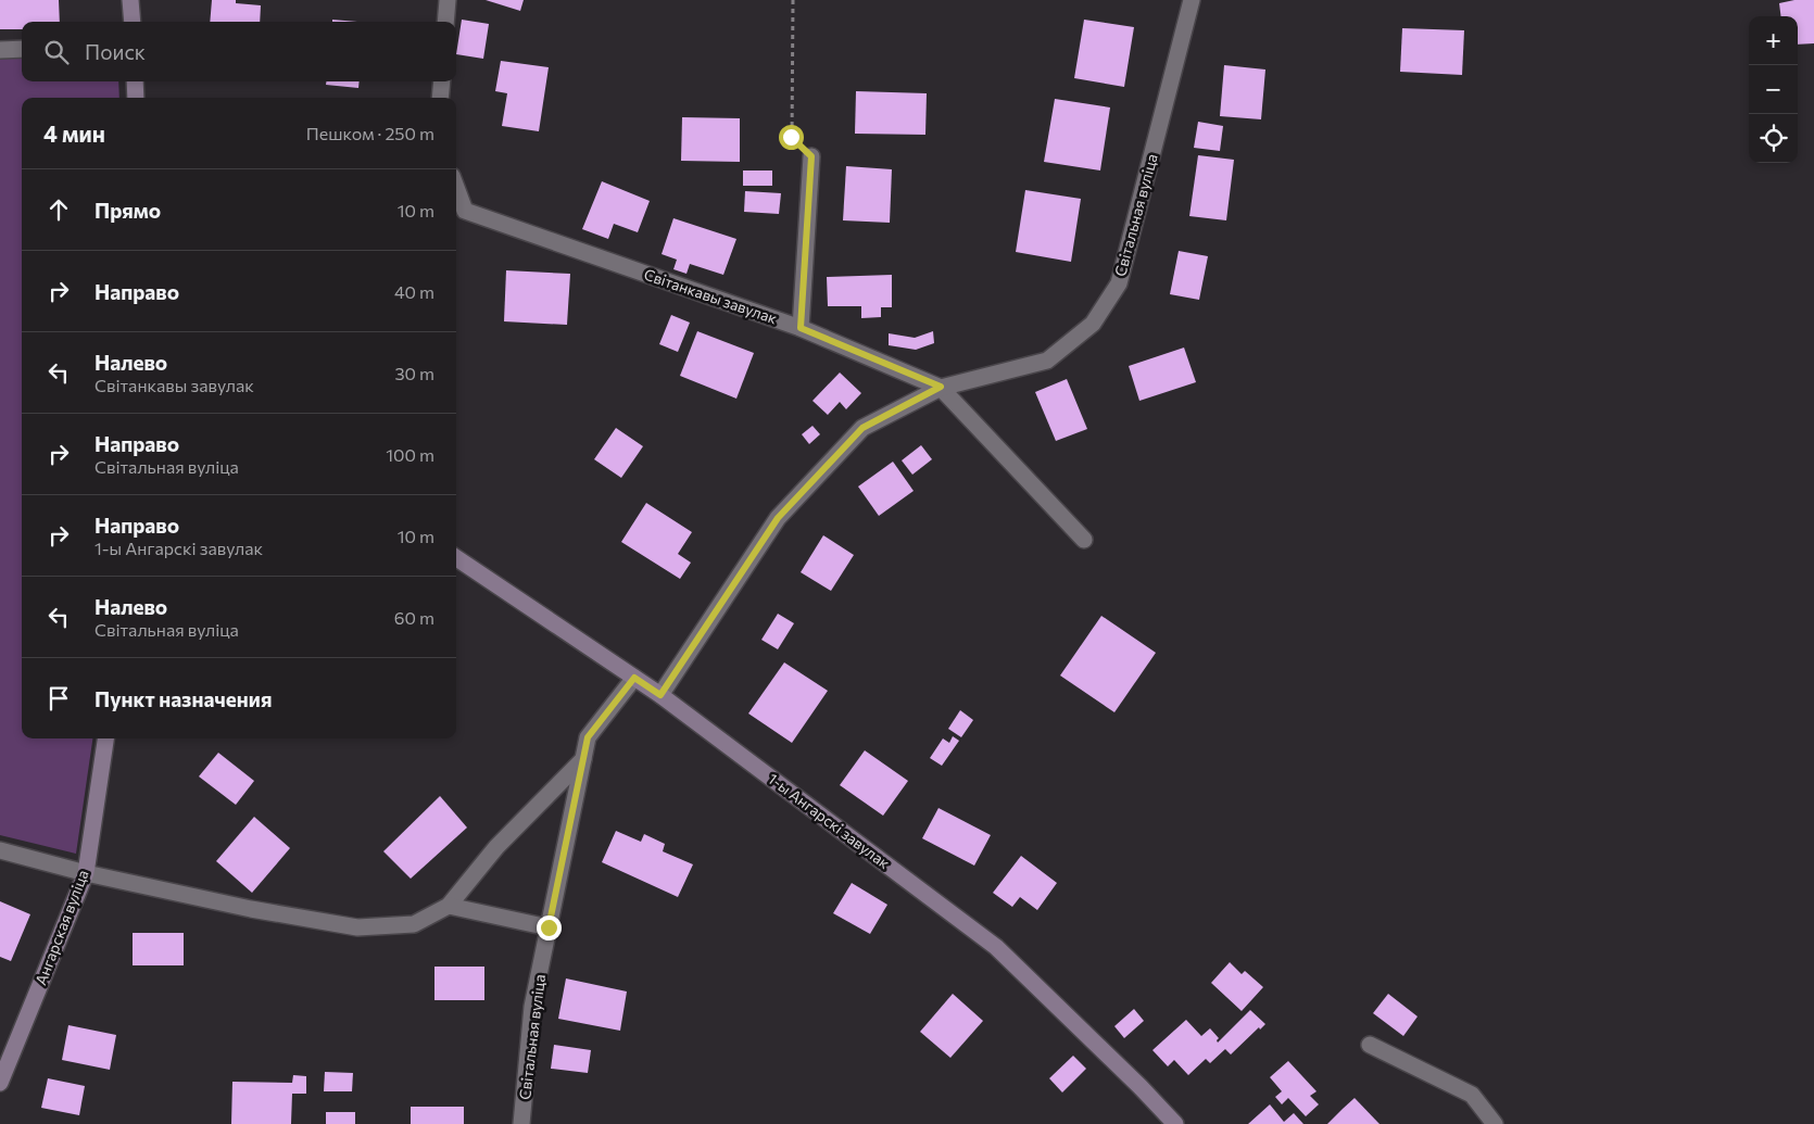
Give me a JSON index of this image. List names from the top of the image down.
{
  "streets": {
    "street": [
      "Світальная вуліца",
      "Світанкавы завулак",
      "1-ы Ангарскі завулак",
      "Ангарская вуліца"
    ]
  },
  "crossings": [
    ["Світальная вуліца", "Світанкавы завулак"],
    ["Світальная вуліца", "1-ы Ангарскі завулак"]
  ],
  "page": {
    "map_buttons": ["+", "−"],
    "search": "Поиск",
    "heading": ["4 мин", "Пешком · 250 m"],
    "list": [
      ["Прямо", "10 m"],
      ["Направо", "40 m"],
      ["Налево", "Світанкавы завулак", "30 m"],
      ["Направо", "Світальная вуліца", "100 m"],
      ["Направо", "1-ы Ангарскі завулак", "10 m"],
      ["Налево", "Світальная вуліца", "60 m"],
      "Пункт назначения"
    ]
  }
}
